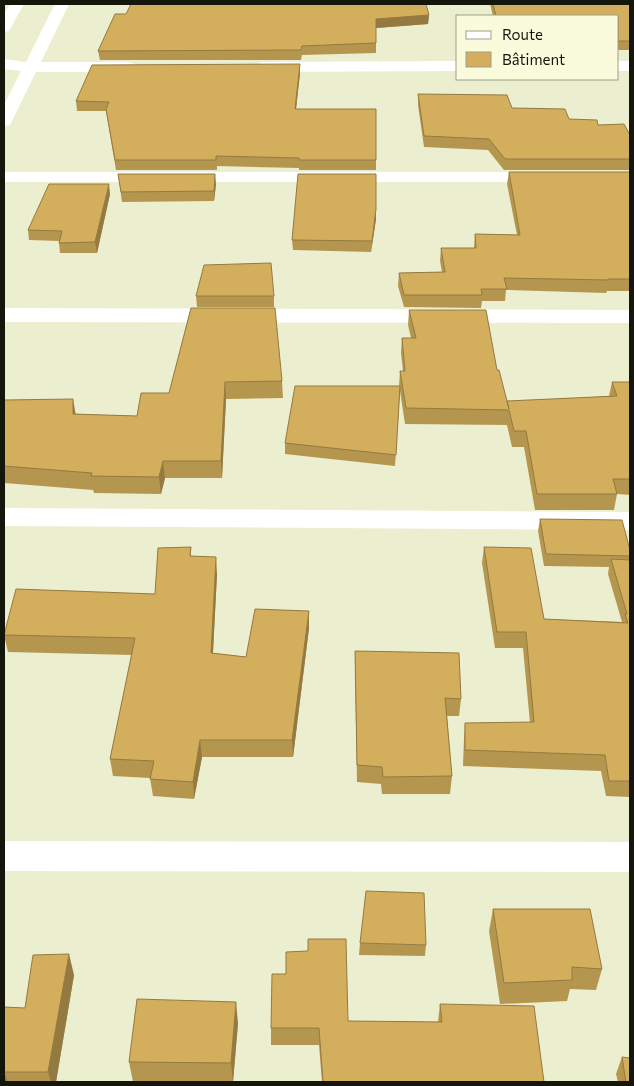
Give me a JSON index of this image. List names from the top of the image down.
{
  "legend": ["Route", "Bâtiment"]
}
